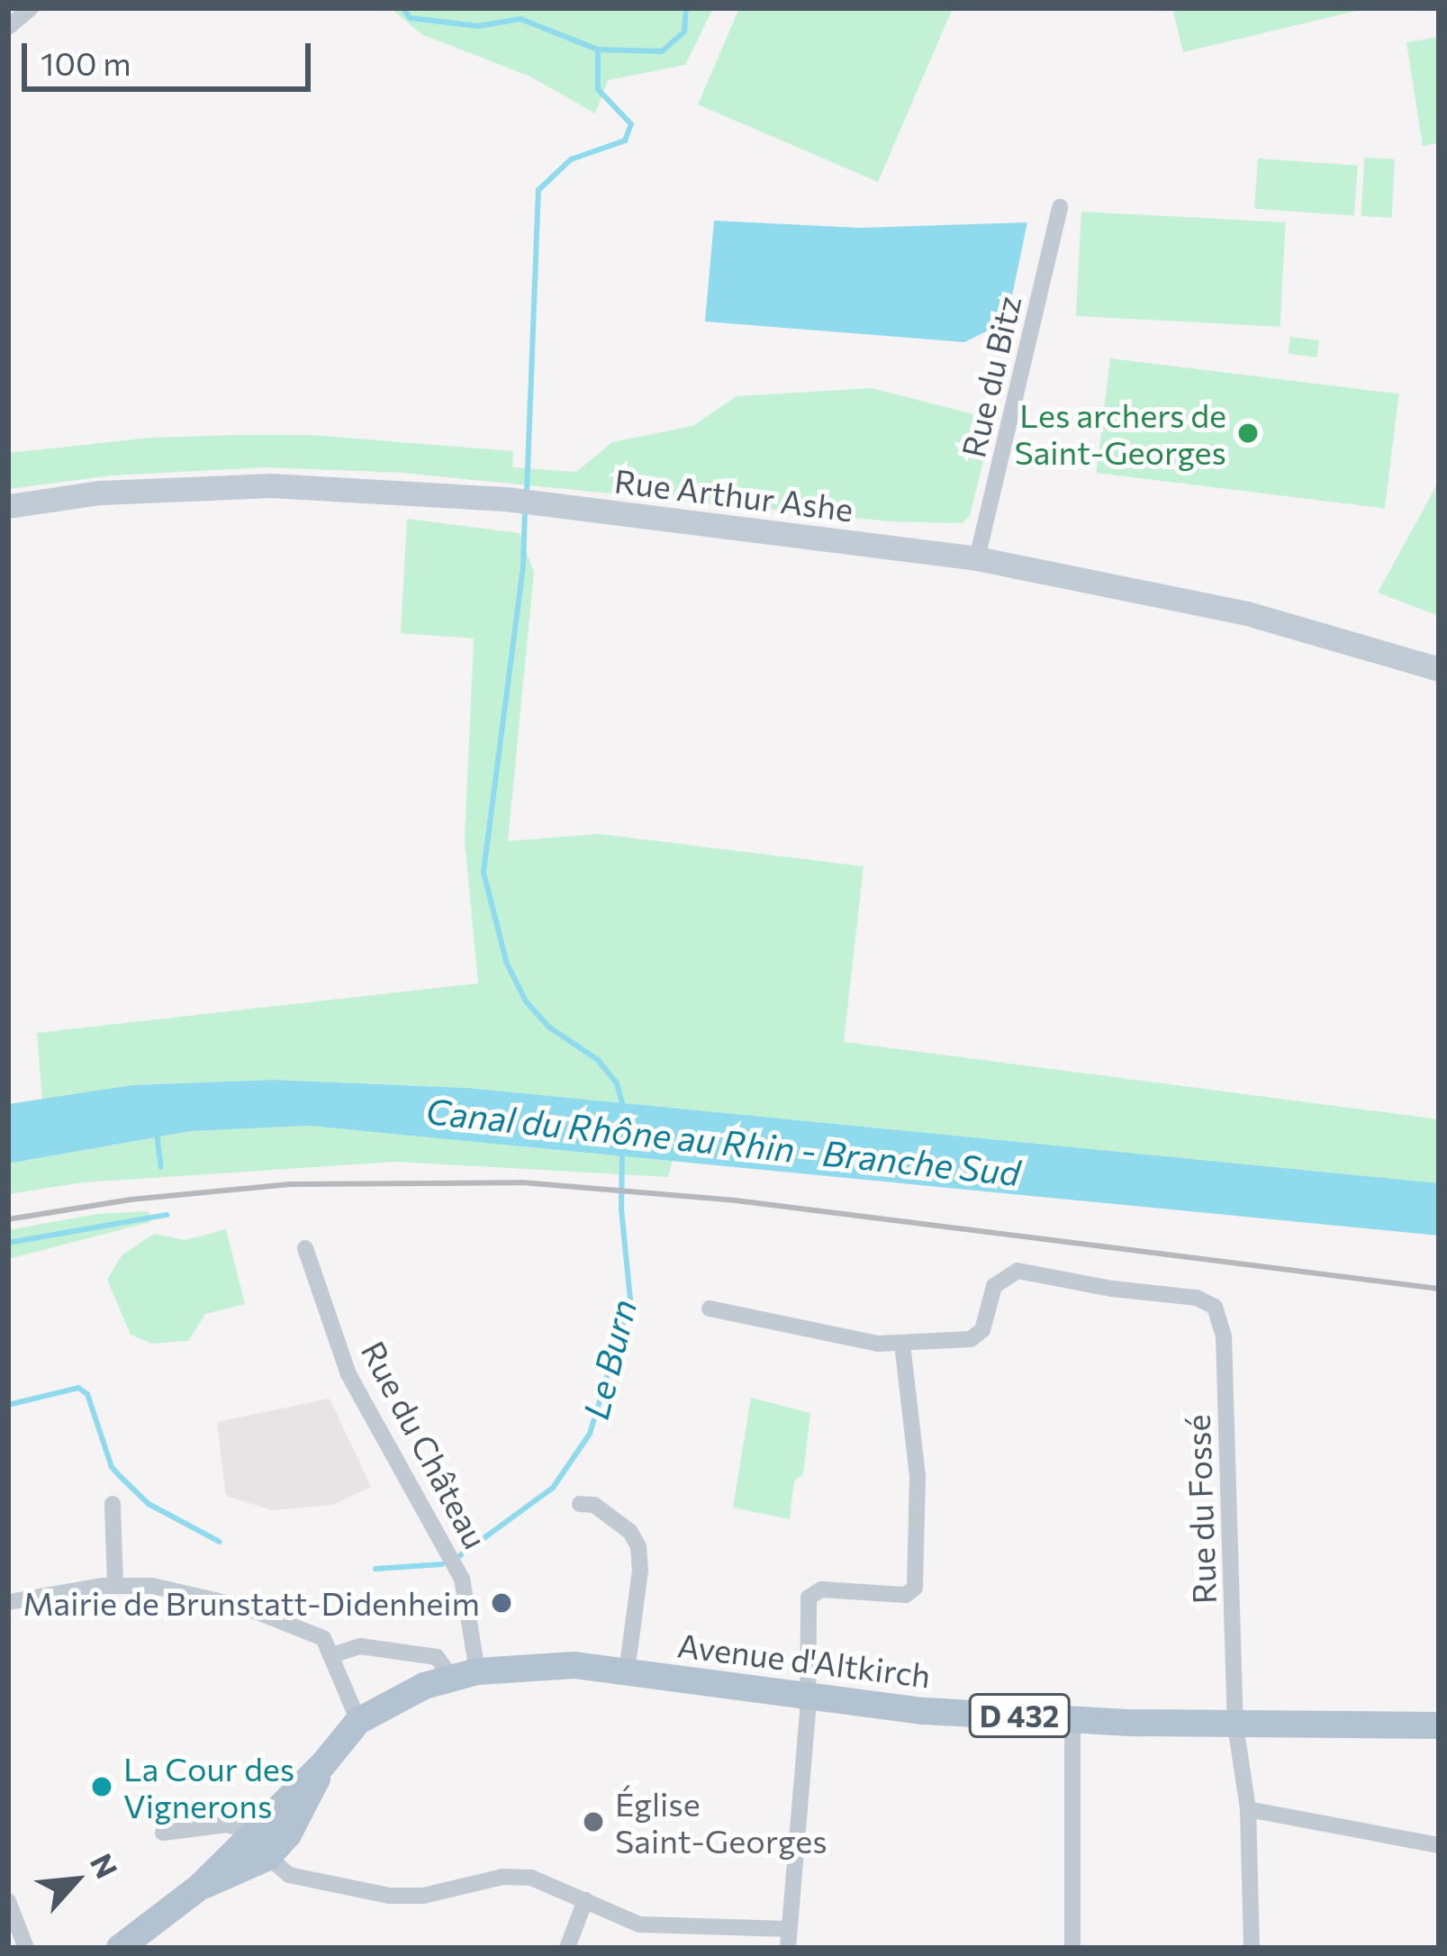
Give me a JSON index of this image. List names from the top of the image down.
{
  "streets": {
    "main road": ["Rue Arthur Ashe", "Avenue d'Altkirch", "D 432"],
    "street": ["Rue du Bitz", "Rue du Château", "Rue du Fossé"]
  },
  "crossings": [
    ["Rue du Bitz", "Rue Arthur Ashe"],
    ["Rue du Château", "Avenue d'Altkirch"],
    ["Rue du Fossé", "Avenue d'Altkirch"],
    ["Avenue d'Altkirch", "D 432"]
  ],
  "water": ["Canal du Rhône au Rhin - Branche Sud", "Le Burn"],
  "places": [
    "Les archers de Saint-Georges",
    "Mairie de Brunstatt-Didenheim",
    "La Cour des Vignerons",
    "Église Saint-Georges"
  ],
  "scale_bar": "100 m",
  "north": "top right"
}
